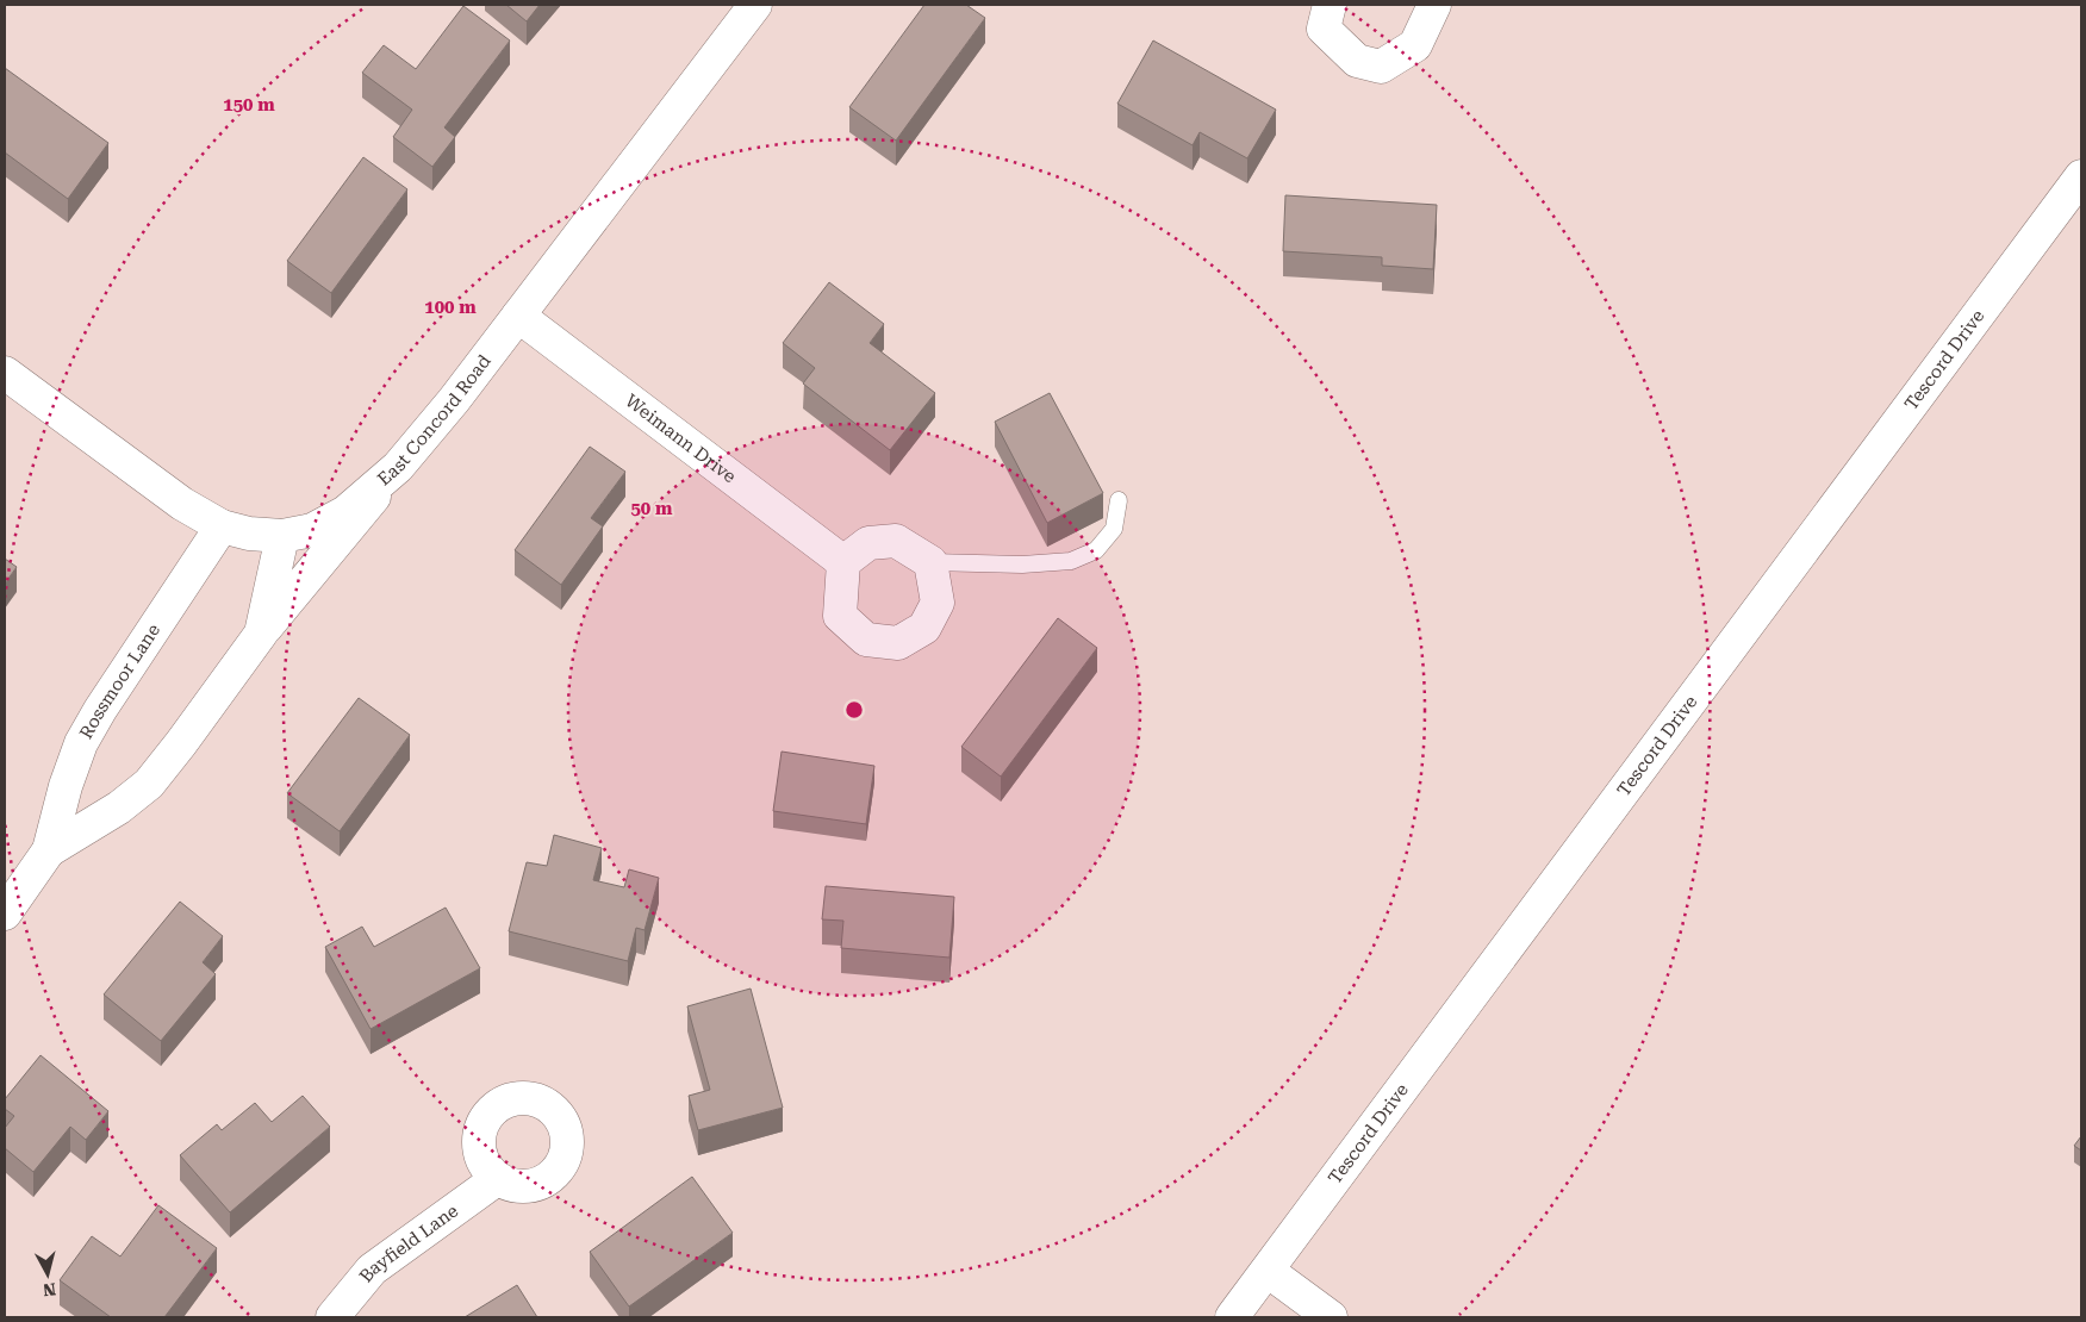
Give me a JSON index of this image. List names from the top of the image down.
{
  "streets": {
    "street": [
      "Tescord Drive",
      "East Concord Road",
      "Weimann Drive",
      "Rossmoor Lane",
      "Bayfield Lane"
    ]
  },
  "crossings": [
    ["East Concord Road", "Weimann Drive"],
    ["East Concord Road", "Rossmoor Lane"]
  ],
  "north": "bottom",
  "rings": ["150 m", "100 m", "50 m"]
}
